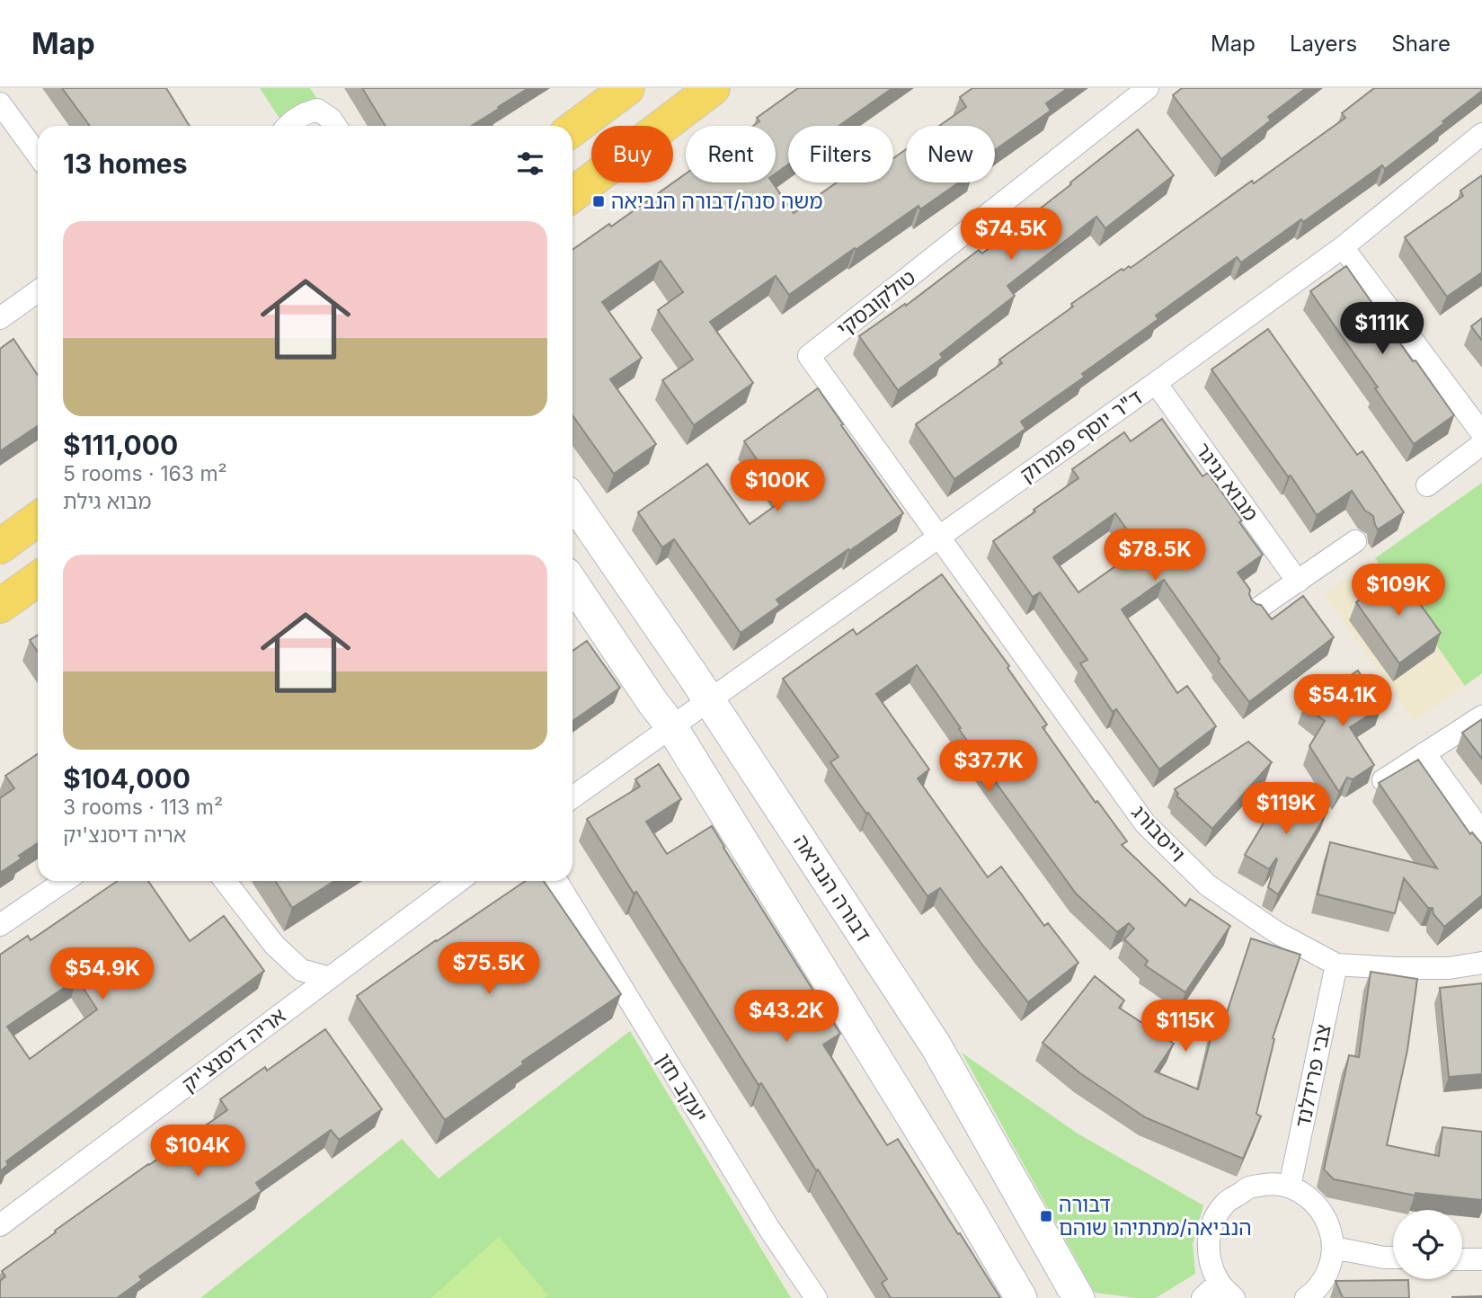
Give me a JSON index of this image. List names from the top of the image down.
{
  "streets": {
    "street": [
      "טולקובסקי",
      "ד\"ר יוסף פומרוק",
      "מבוא גניגר",
      "וייסבורג",
      "דבורה הנביאה",
      "אריה דיסנצ'יק",
      "צבי פרידלנד",
      "יעקב חזן"
    ]
  },
  "crossings": [
    ["טולקובסקי", "ד\"ר יוסף פומרוק"],
    ["טולקובסקי", "וייסבורג"],
    ["ד\"ר יוסף פומרוק", "מבוא גניגר"],
    ["ד\"ר יוסף פומרוק", "וייסבורג"],
    ["ד\"ר יוסף פומרוק", "דבורה הנביאה"],
    ["וייסבורג", "צבי פרידלנד"]
  ],
  "places": {
    "transit": ["משה סנה/דבורה הנביאה", "דבורה הנביאה/מתתיהו שוהם"]
  },
  "page": {
    "header": "Map",
    "nav": ["Map", "Layers", "Share"],
    "chip": [
      "Buy",
      "Rent",
      "Filters",
      "New"
    ],
    "heading": "13 homes",
    "list": [
      {
        "name": "$111,000",
        "note": "5 rooms · 163 m² · מבוא גילת"
      },
      {
        "name": "$104,000",
        "note": "3 rooms · 113 m² · אריה דיסנצ'יק"
      }
    ],
    "price": [
      "$74.5K",
      "$111K",
      "$100K",
      "$78.5K",
      "$109K",
      "$54.1K",
      "$37.7K",
      "$119K",
      "$75.5K",
      "$54.9K",
      "$43.2K",
      "$115K",
      "$104K"
    ]
  }
}
